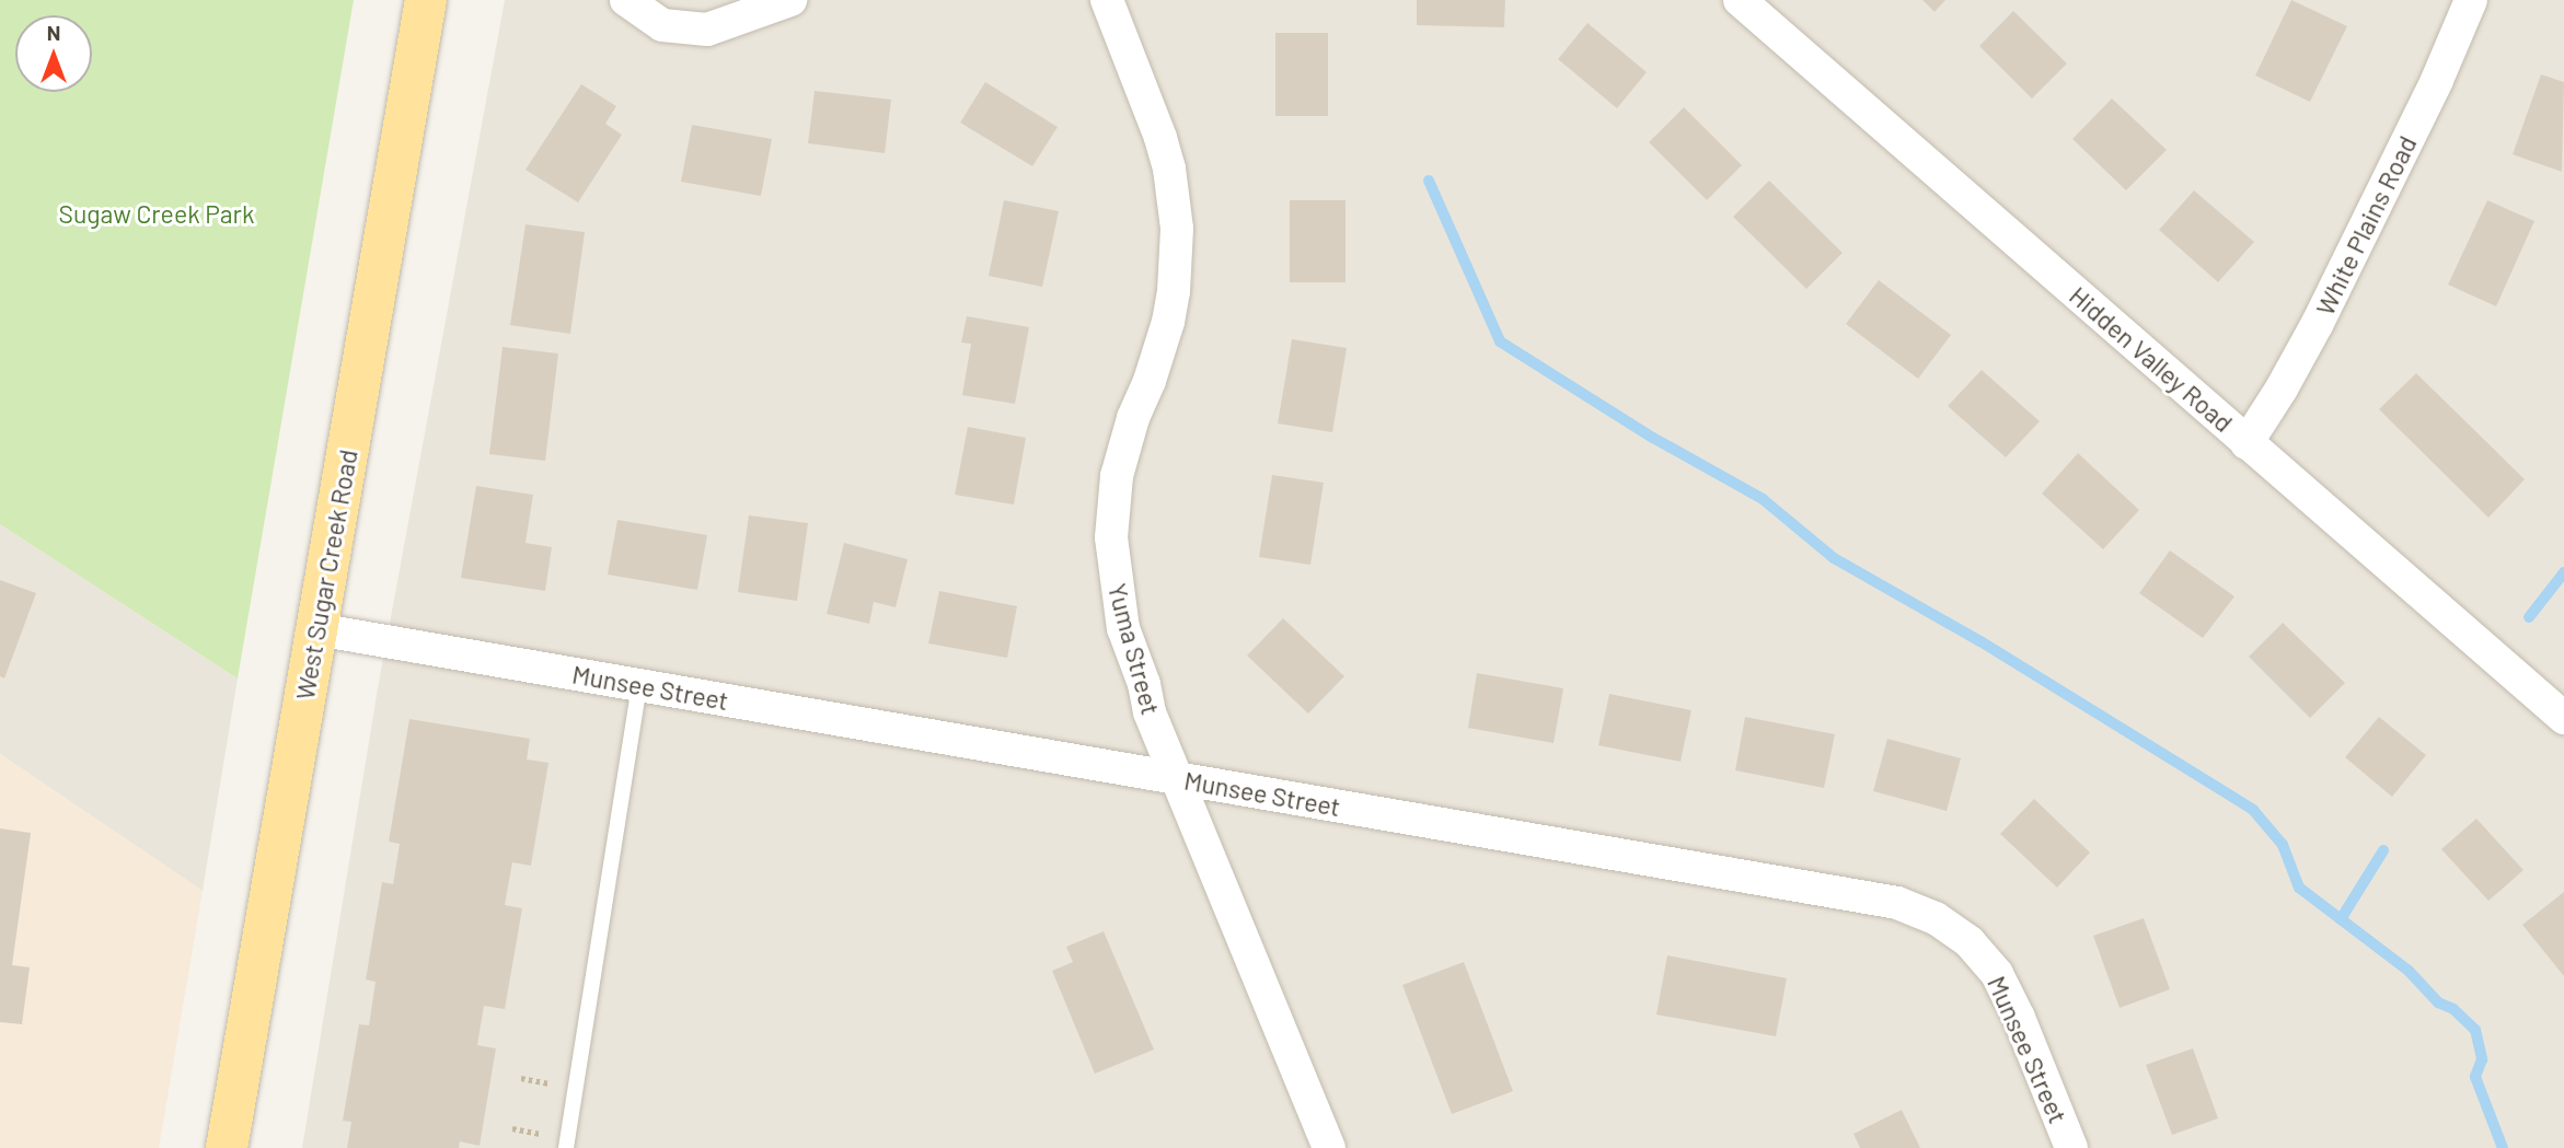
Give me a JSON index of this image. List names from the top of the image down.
{
  "streets": {
    "main road": ["West Sugar Creek Road"],
    "street": [
      "White Plains Road",
      "Hidden Valley Road",
      "Yuma Street",
      "Munsee Street"
    ]
  },
  "crossings": [
    ["White Plains Road", "Hidden Valley Road"],
    ["West Sugar Creek Road", "Munsee Street"],
    ["Yuma Street", "Munsee Street"]
  ],
  "parks": ["Sugaw Creek Park"],
  "north": "top"
}
